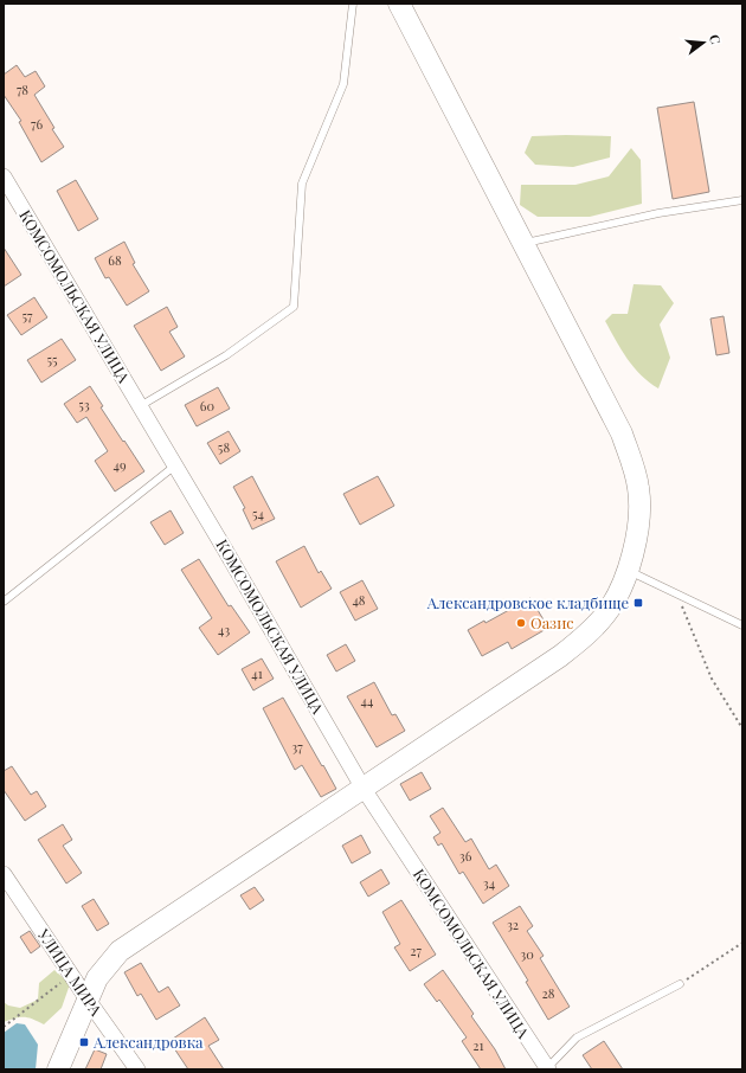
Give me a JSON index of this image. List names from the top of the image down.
{
  "streets": {
    "street": ["КОМСОМОЛЬСКАЯ УЛИЦА", "УЛИЦА МИРА"]
  },
  "places": {
    "transit": ["Александровское кладбище", "Александровка"],
    "other": ["Оазис"]
  },
  "house_numbers": [
    "78",
    "76",
    "68",
    "57",
    "55",
    "53",
    "60",
    "58",
    "49",
    "54",
    "48",
    "43",
    "41",
    "44",
    "37",
    "36",
    "34",
    "32",
    "27",
    "30",
    "28",
    "21"
  ],
  "north": "right"
}
